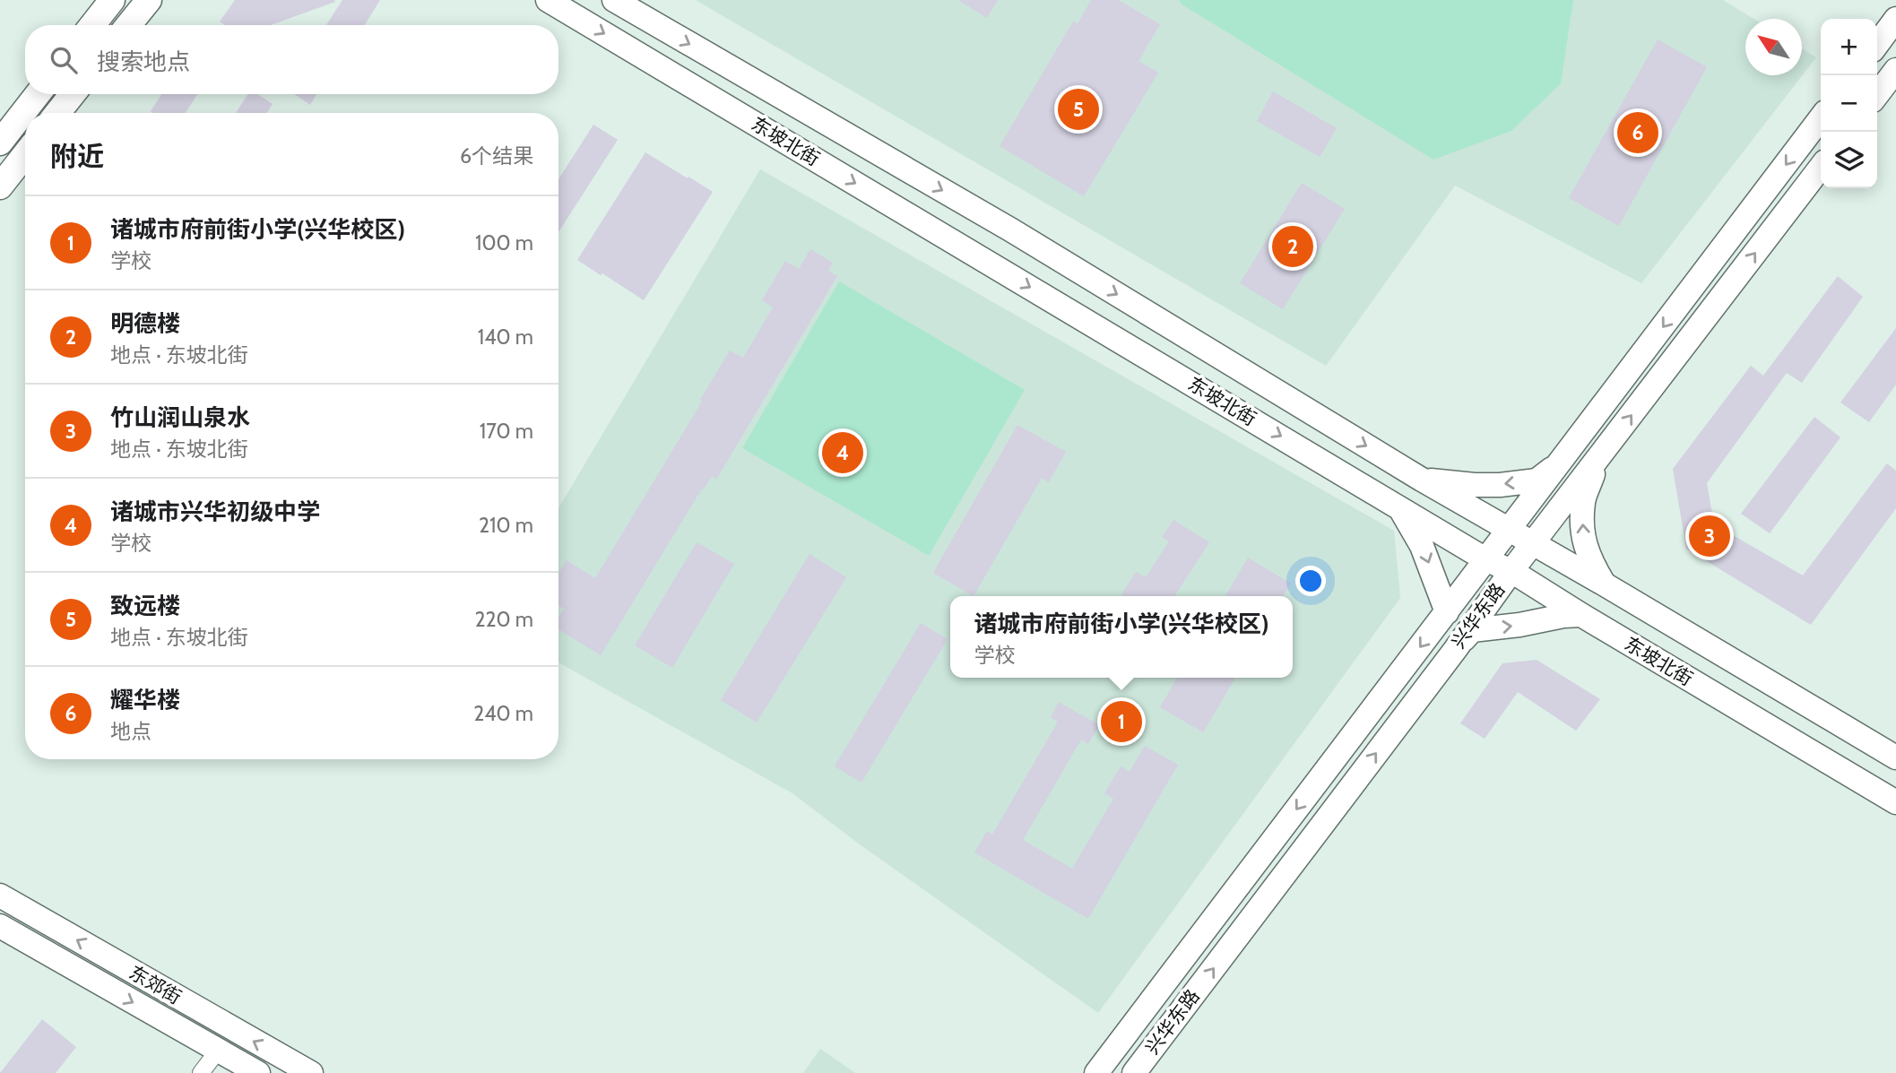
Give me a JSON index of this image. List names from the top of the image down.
{
  "streets": {
    "main road": ["东坡北街", "兴华东路", "东郊街"]
  },
  "crossings": [
    ["东坡北街", "兴华东路"]
  ],
  "one_way": ["东坡北街"],
  "north": "top left",
  "page": {
    "map_buttons": ["+", "−"],
    "search": "搜索地点",
    "pins": [
      "5",
      "6",
      "2",
      "4",
      "3",
      "1"
    ],
    "heading": ["附近", "6个结果"],
    "list": [
      {
        "mark": "1",
        "name": "诸城市府前街小学(兴华校区)",
        "note": "学校",
        "value": "100 m"
      },
      {
        "mark": "2",
        "name": "明德楼",
        "note": "地点 · 东坡北街",
        "value": "140 m"
      },
      {
        "mark": "3",
        "name": "竹山润山泉水",
        "note": "地点 · 东坡北街",
        "value": "170 m"
      },
      {
        "mark": "4",
        "name": "诸城市兴华初级中学",
        "note": "学校",
        "value": "210 m"
      },
      {
        "mark": "5",
        "name": "致远楼",
        "note": "地点 · 东坡北街",
        "value": "220 m"
      },
      {
        "mark": "6",
        "name": "耀华楼",
        "note": "地点",
        "value": "240 m"
      }
    ],
    "popup": ["诸城市府前街小学(兴华校区)", "学校"]
  }
}
